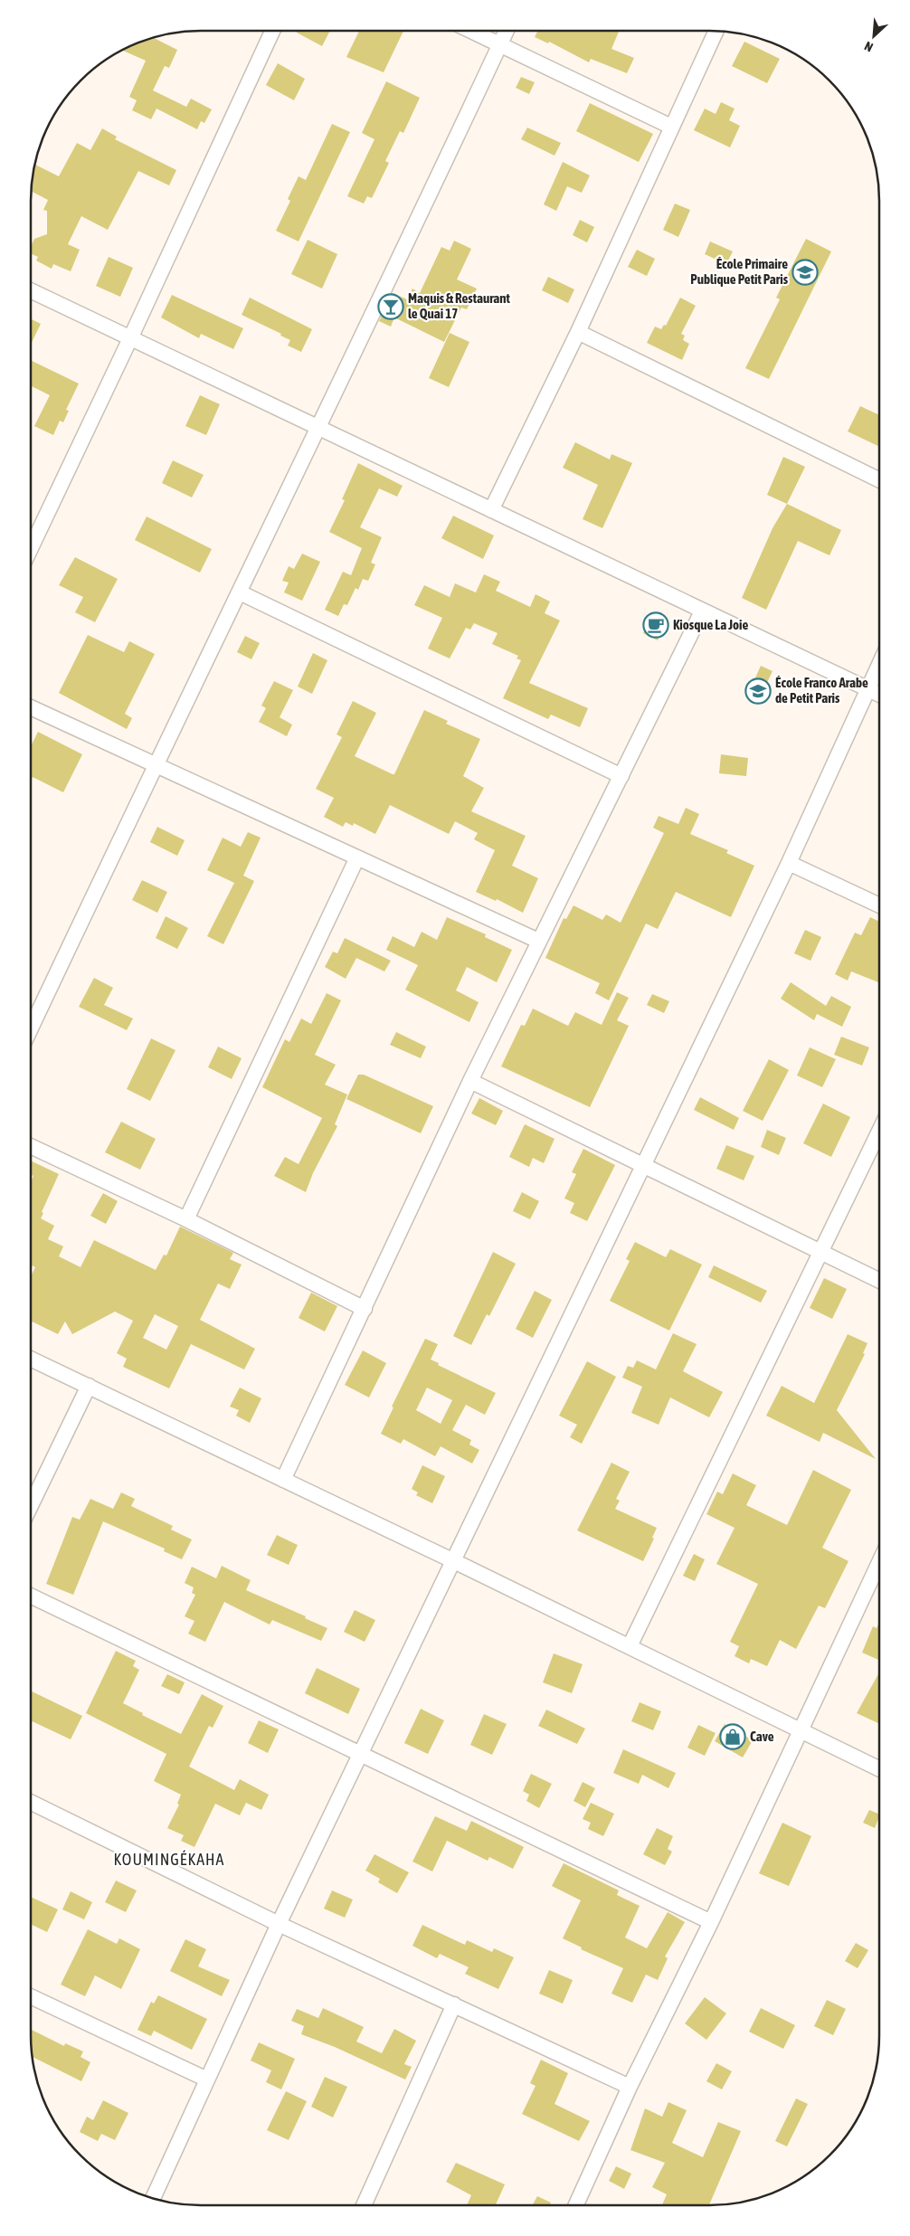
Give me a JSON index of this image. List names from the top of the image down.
{
  "districts": ["KOUMINGÉKAHA"],
  "places": {
    "school or university": ["École Primaire Publique Petit Paris", "École Franco Arabe de Petit Paris"],
    "bar": ["Maquis & Restaurant le Quai 17"],
    "cafe": ["Kiosque La Joie"],
    "shop": ["Cave"]
  },
  "north": "bottom left"
}
